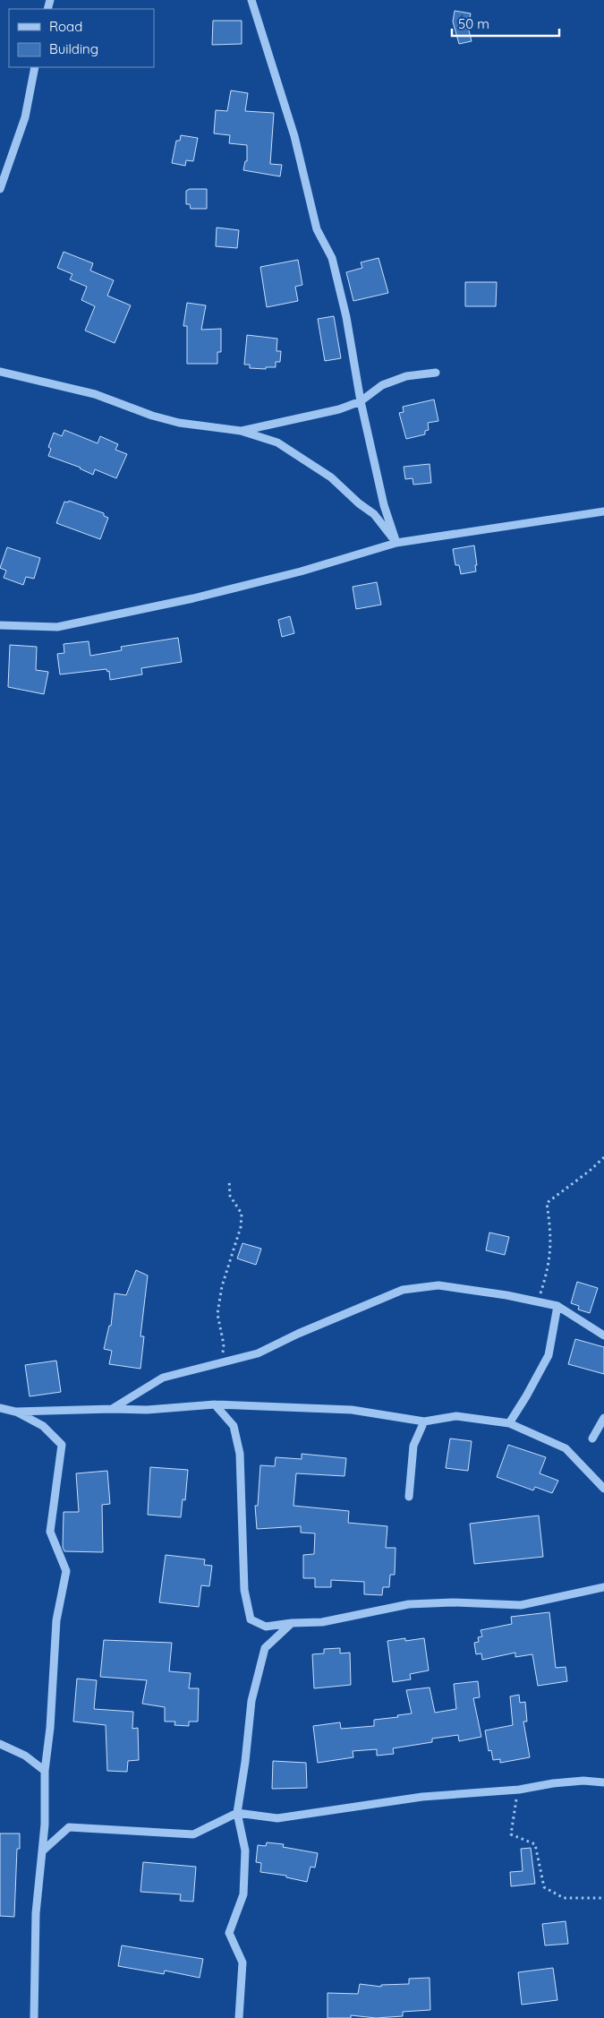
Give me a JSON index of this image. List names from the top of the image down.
{
  "legend": ["Road", "Building"],
  "scale_bar": "50 m"
}
